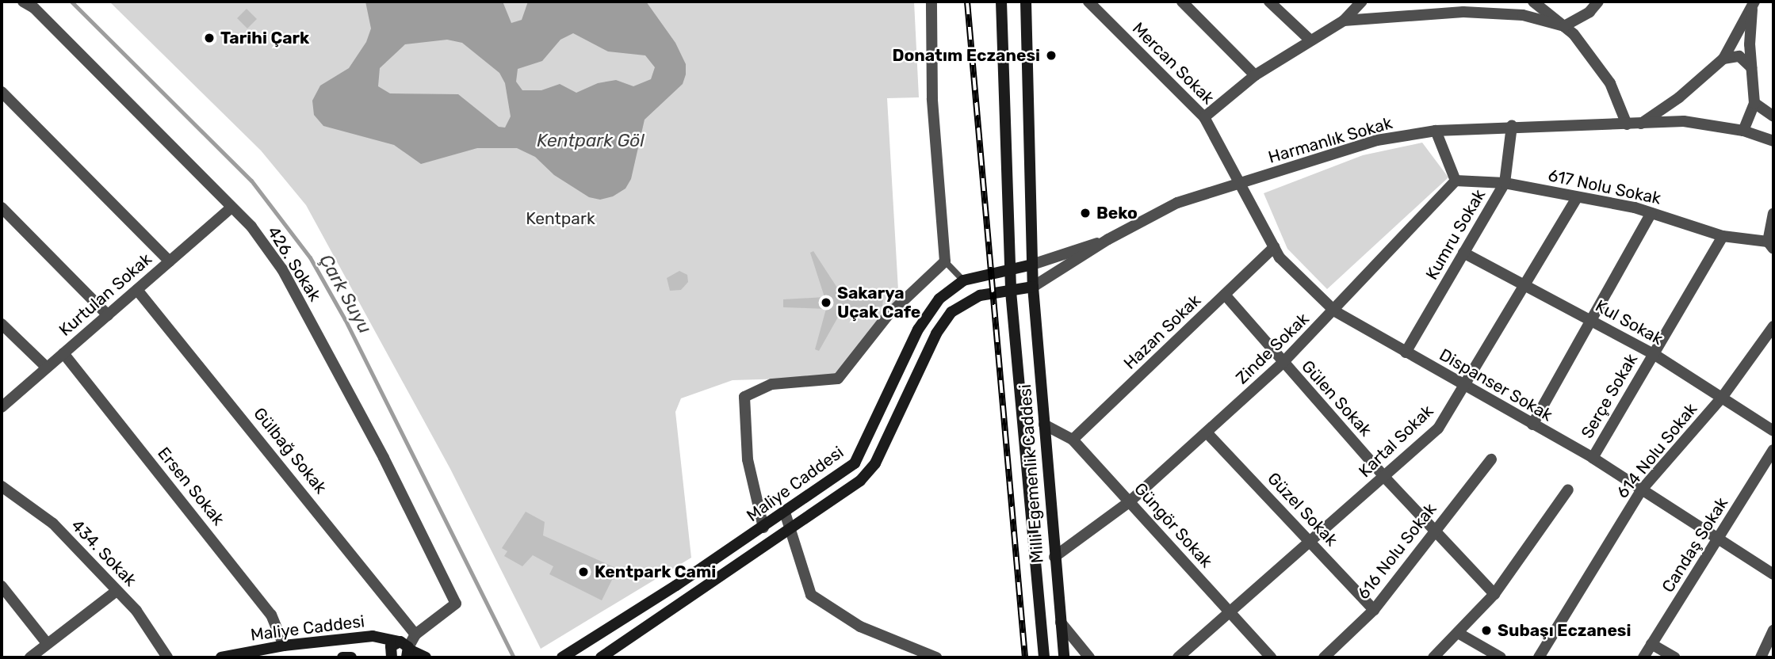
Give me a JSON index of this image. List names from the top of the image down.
{
  "streets": {
    "main road": ["Milli Egemenlik Caddesi", "Maliye Caddesi"],
    "street": [
      "Mercan Sokak",
      "Harmanlık Sokak",
      "617 Nolu Sokak",
      "Kumru Sokak",
      "426. Sokak",
      "Kurtulan Sokak",
      "Kul Sokak",
      "Hazan Sokak",
      "Zinde Sokak",
      "Dispanser Sokak",
      "Serçe Sokak",
      "Gülen Sokak",
      "Kartal Sokak",
      "Gülbağ Sokak",
      "614 Nolu Sokak",
      "Ersen Sokak",
      "Güzel Sokak",
      "Güngör Sokak",
      "Candaş Sokak",
      "616 Nolu Sokak",
      "434. Sokak"
    ]
  },
  "crossings": [
    ["Mercan Sokak", "Harmanlık Sokak"],
    ["Mercan Sokak", "Dispanser Sokak"],
    ["Harmanlık Sokak", "Kumru Sokak"],
    ["Harmanlık Sokak", "Dispanser Sokak"],
    ["Harmanlık Sokak", "Milli Egemenlik Caddesi"],
    ["Harmanlık Sokak", "Maliye Caddesi"],
    ["617 Nolu Sokak", "Kumru Sokak"],
    ["617 Nolu Sokak", "Zinde Sokak"],
    ["617 Nolu Sokak", "Serçe Sokak"],
    ["617 Nolu Sokak", "Kartal Sokak"],
    ["Kumru Sokak", "Kul Sokak"],
    ["Kumru Sokak", "Dispanser Sokak"],
    ["426. Sokak", "Kurtulan Sokak"],
    ["426. Sokak", "Gülbağ Sokak"],
    ["Kurtulan Sokak", "Gülbağ Sokak"],
    ["Kurtulan Sokak", "Ersen Sokak"],
    ["Kul Sokak", "Serçe Sokak"],
    ["Kul Sokak", "Kartal Sokak"],
    ["Kul Sokak", "614 Nolu Sokak"],
    ["Hazan Sokak", "Dispanser Sokak"],
    ["Hazan Sokak", "Gülen Sokak"],
    ["Hazan Sokak", "Güngör Sokak"],
    ["Zinde Sokak", "Dispanser Sokak"],
    ["Zinde Sokak", "Gülen Sokak"],
    ["Zinde Sokak", "Milli Egemenlik Caddesi"],
    ["Zinde Sokak", "Güzel Sokak"],
    ["Zinde Sokak", "Güngör Sokak"],
    ["Dispanser Sokak", "Serçe Sokak"],
    ["Dispanser Sokak", "Kartal Sokak"],
    ["Dispanser Sokak", "614 Nolu Sokak"],
    ["Dispanser Sokak", "Candaş Sokak"],
    ["Gülen Sokak", "Kartal Sokak"],
    ["Gülen Sokak", "616 Nolu Sokak"],
    ["Kartal Sokak", "Güzel Sokak"],
    ["Kartal Sokak", "Güngör Sokak"],
    ["Milli Egemenlik Caddesi", "Maliye Caddesi"],
    ["Milli Egemenlik Caddesi", "Güngör Sokak"],
    ["Maliye Caddesi", "Ersen Sokak"],
    ["Güzel Sokak", "616 Nolu Sokak"]
  ],
  "water": ["Kentpark Göl", "Çark Suyu"],
  "parks": ["Kentpark"],
  "places": [
    "Tarihi Çark",
    "Donatım Eczanesi",
    "Beko",
    "Sakarya Uçak Cafe",
    "Kentpark Cami",
    "Subaşı Eczanesi"
  ]
}
